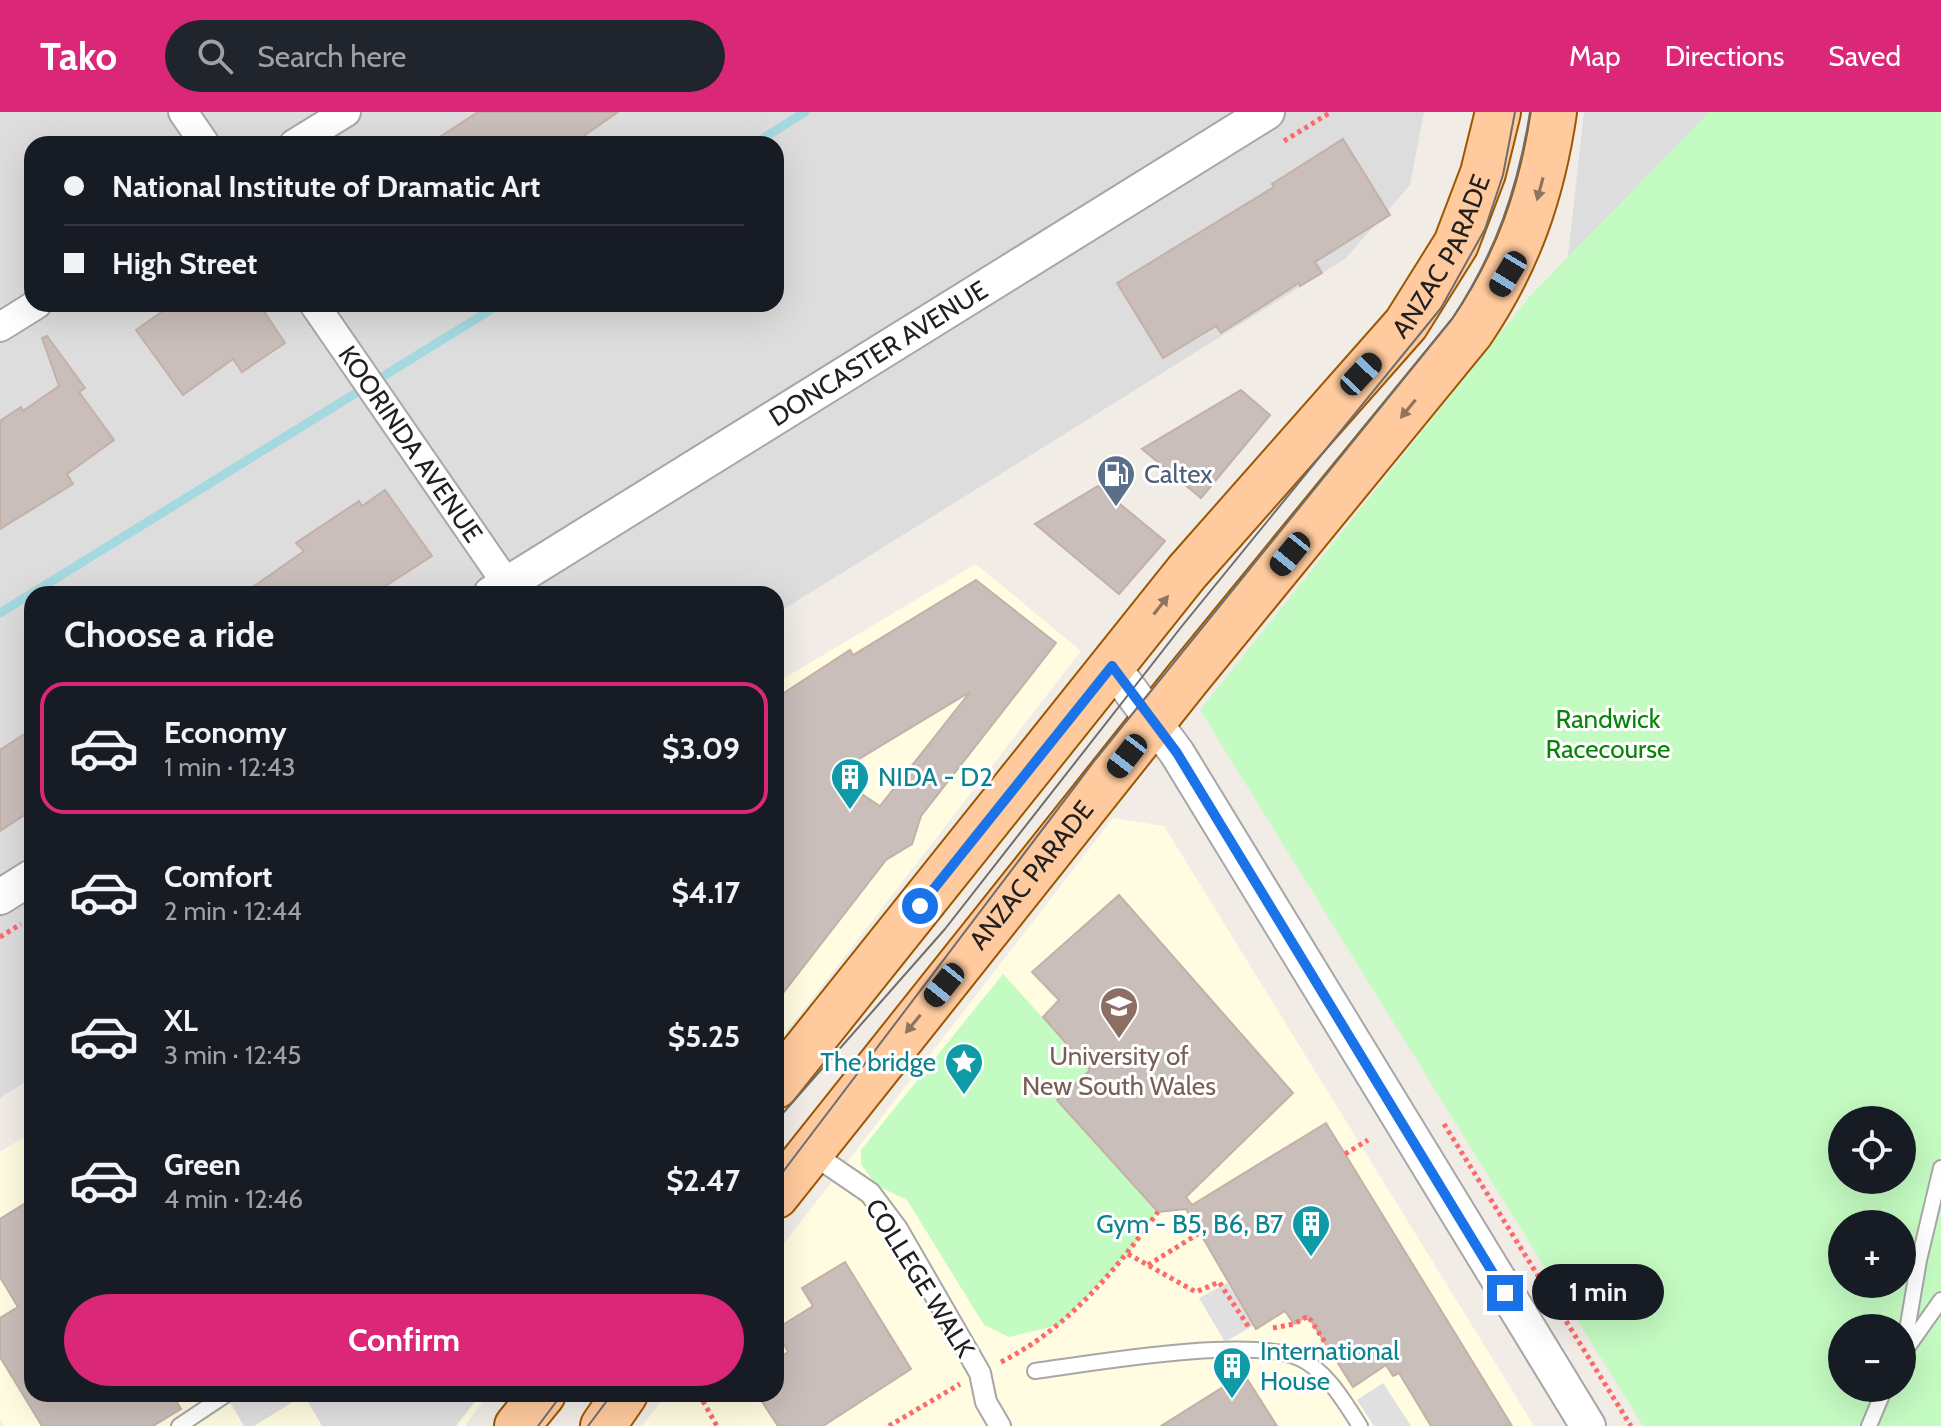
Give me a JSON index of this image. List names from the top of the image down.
{
  "streets": {
    "main road": ["ANZAC PARADE"],
    "street": ["DONCASTER AVENUE", "KOORINDA AVENUE", "COLLEGE WALK"]
  },
  "crossings": [
    ["ANZAC PARADE", "COLLEGE WALK"]
  ],
  "parks": ["Randwick Racecourse"],
  "places": {
    "fuel station": ["Caltex"],
    "building": ["NIDA - D2", "Gym - B5, B6, B7", "International House"],
    "school or university": ["University of New South Wales"],
    "place": ["The bridge"]
  },
  "page": {
    "header": "Tako",
    "search": "Search here",
    "nav": ["Map", "Directions", "Saved"],
    "banner": ["National Institute of Dramatic Art", "High Street"],
    "heading": "Choose a ride",
    "list": [
      {
        "name": "Economy",
        "note": "1 min · 12:43",
        "value": "$3.09"
      },
      {
        "name": "Comfort",
        "note": "2 min · 12:44",
        "value": "$4.17"
      },
      {
        "name": "XL",
        "note": "3 min · 12:45",
        "value": "$5.25"
      },
      {
        "name": "Green",
        "note": "4 min · 12:46",
        "value": "$2.47"
      }
    ],
    "map_buttons": ["+", "−"],
    "bubble": "1 min",
    "buttons": "Confirm"
  }
}
